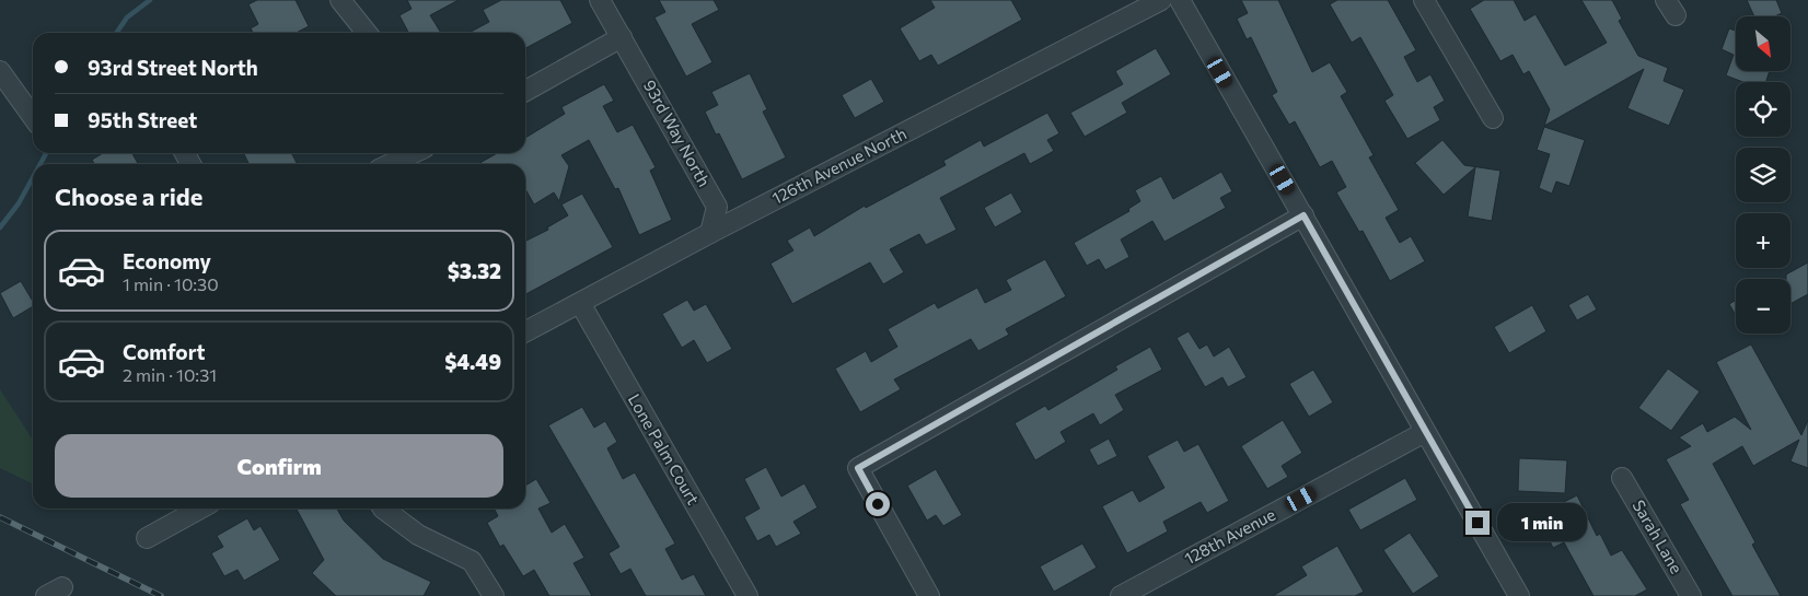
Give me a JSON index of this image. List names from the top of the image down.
{
  "streets": {
    "street": [
      "93rd Way North",
      "126th Avenue North",
      "Lone Palm Court",
      "128th Avenue",
      "Sarah Lane"
    ]
  },
  "crossings": [
    ["93rd Way North", "126th Avenue North"],
    ["126th Avenue North", "Lone Palm Court"]
  ],
  "north": "bottom right",
  "page": {
    "map_buttons": ["+", "−"],
    "banner": ["93rd Street North", "95th Street"],
    "heading": "Choose a ride",
    "list": [
      {
        "name": "Economy",
        "note": "1 min · 10:30",
        "value": "$3.32"
      },
      {
        "name": "Comfort",
        "note": "2 min · 10:31",
        "value": "$4.49"
      }
    ],
    "buttons": "Confirm",
    "bubble": "1 min"
  }
}
